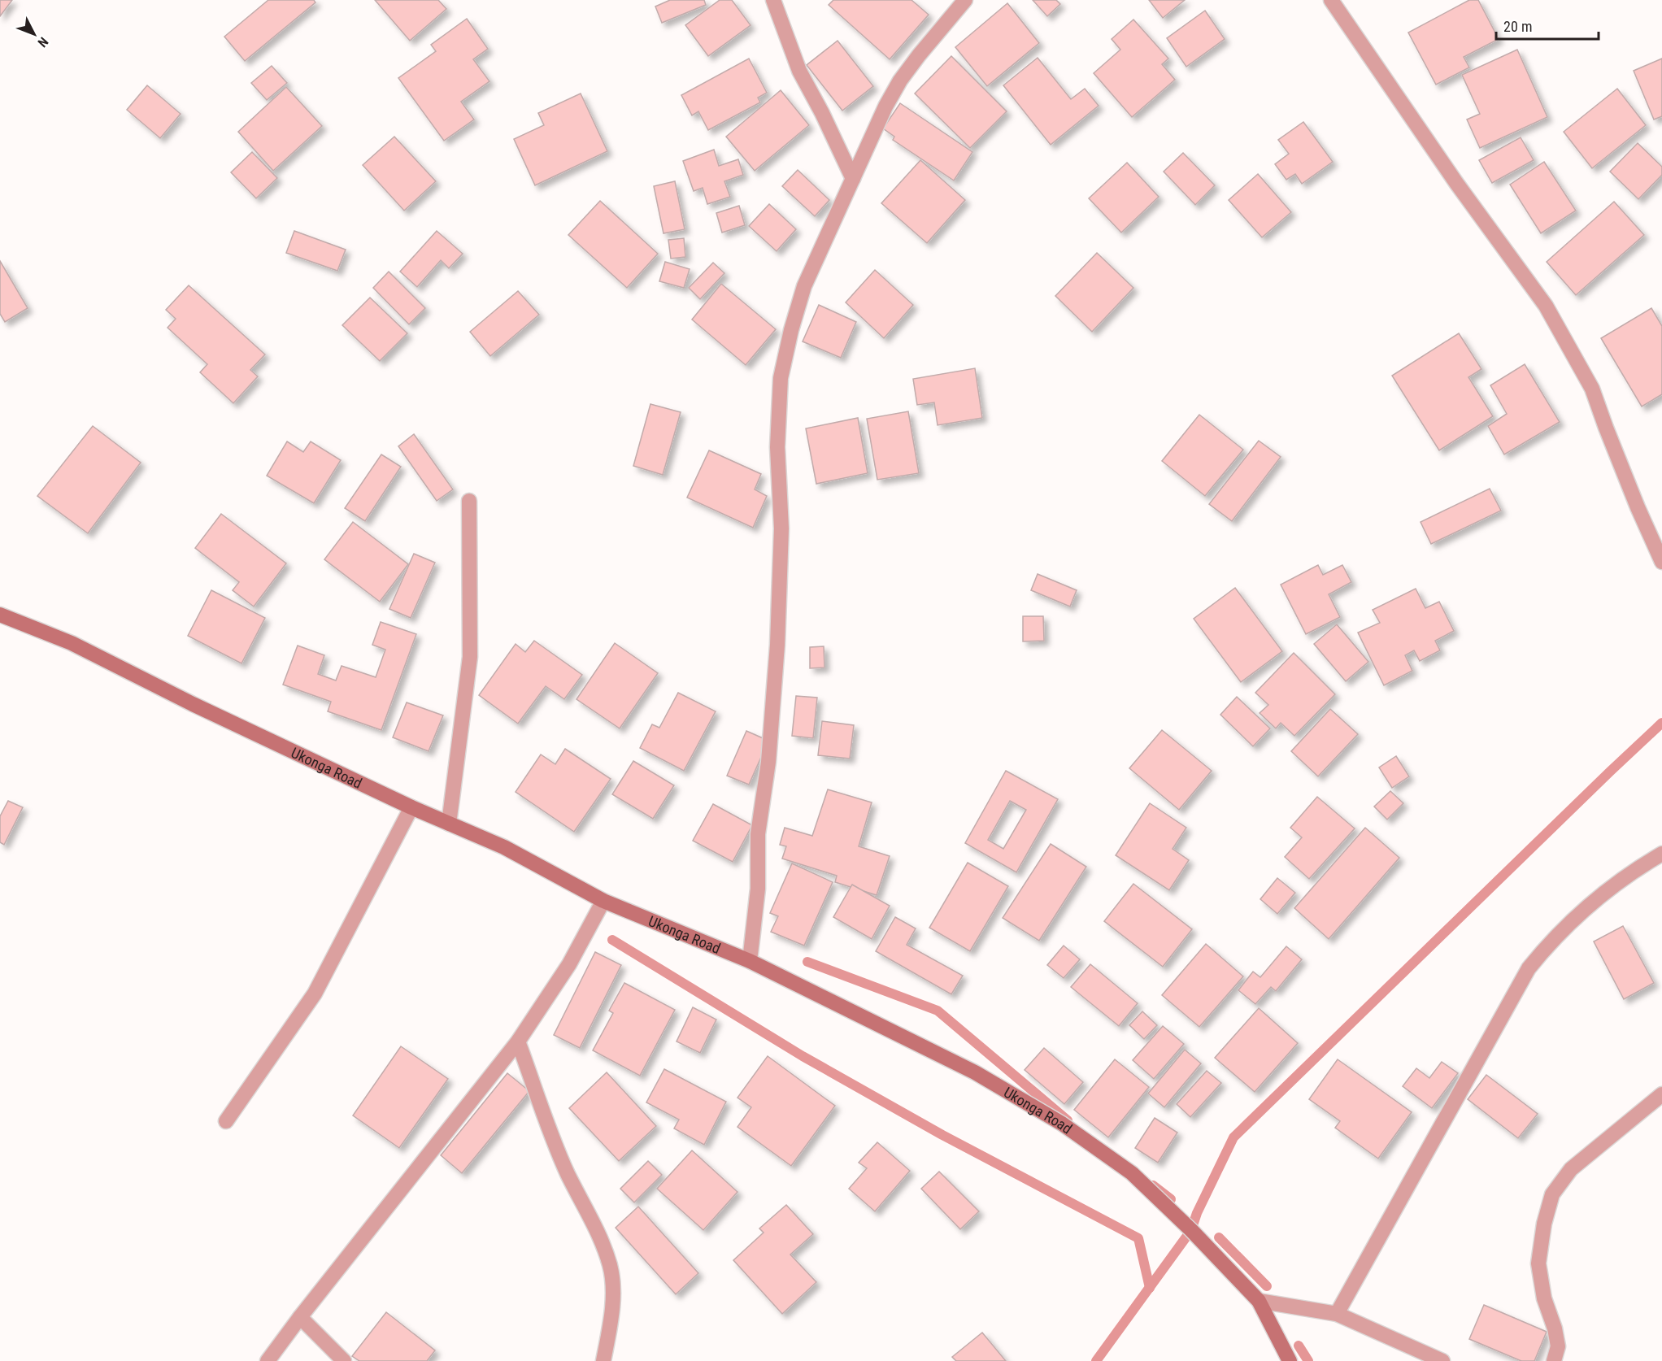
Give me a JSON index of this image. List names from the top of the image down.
{
  "streets": {
    "street": ["Ukonga Road"]
  },
  "scale_bar": "20 m",
  "north": "bottom right"
}
